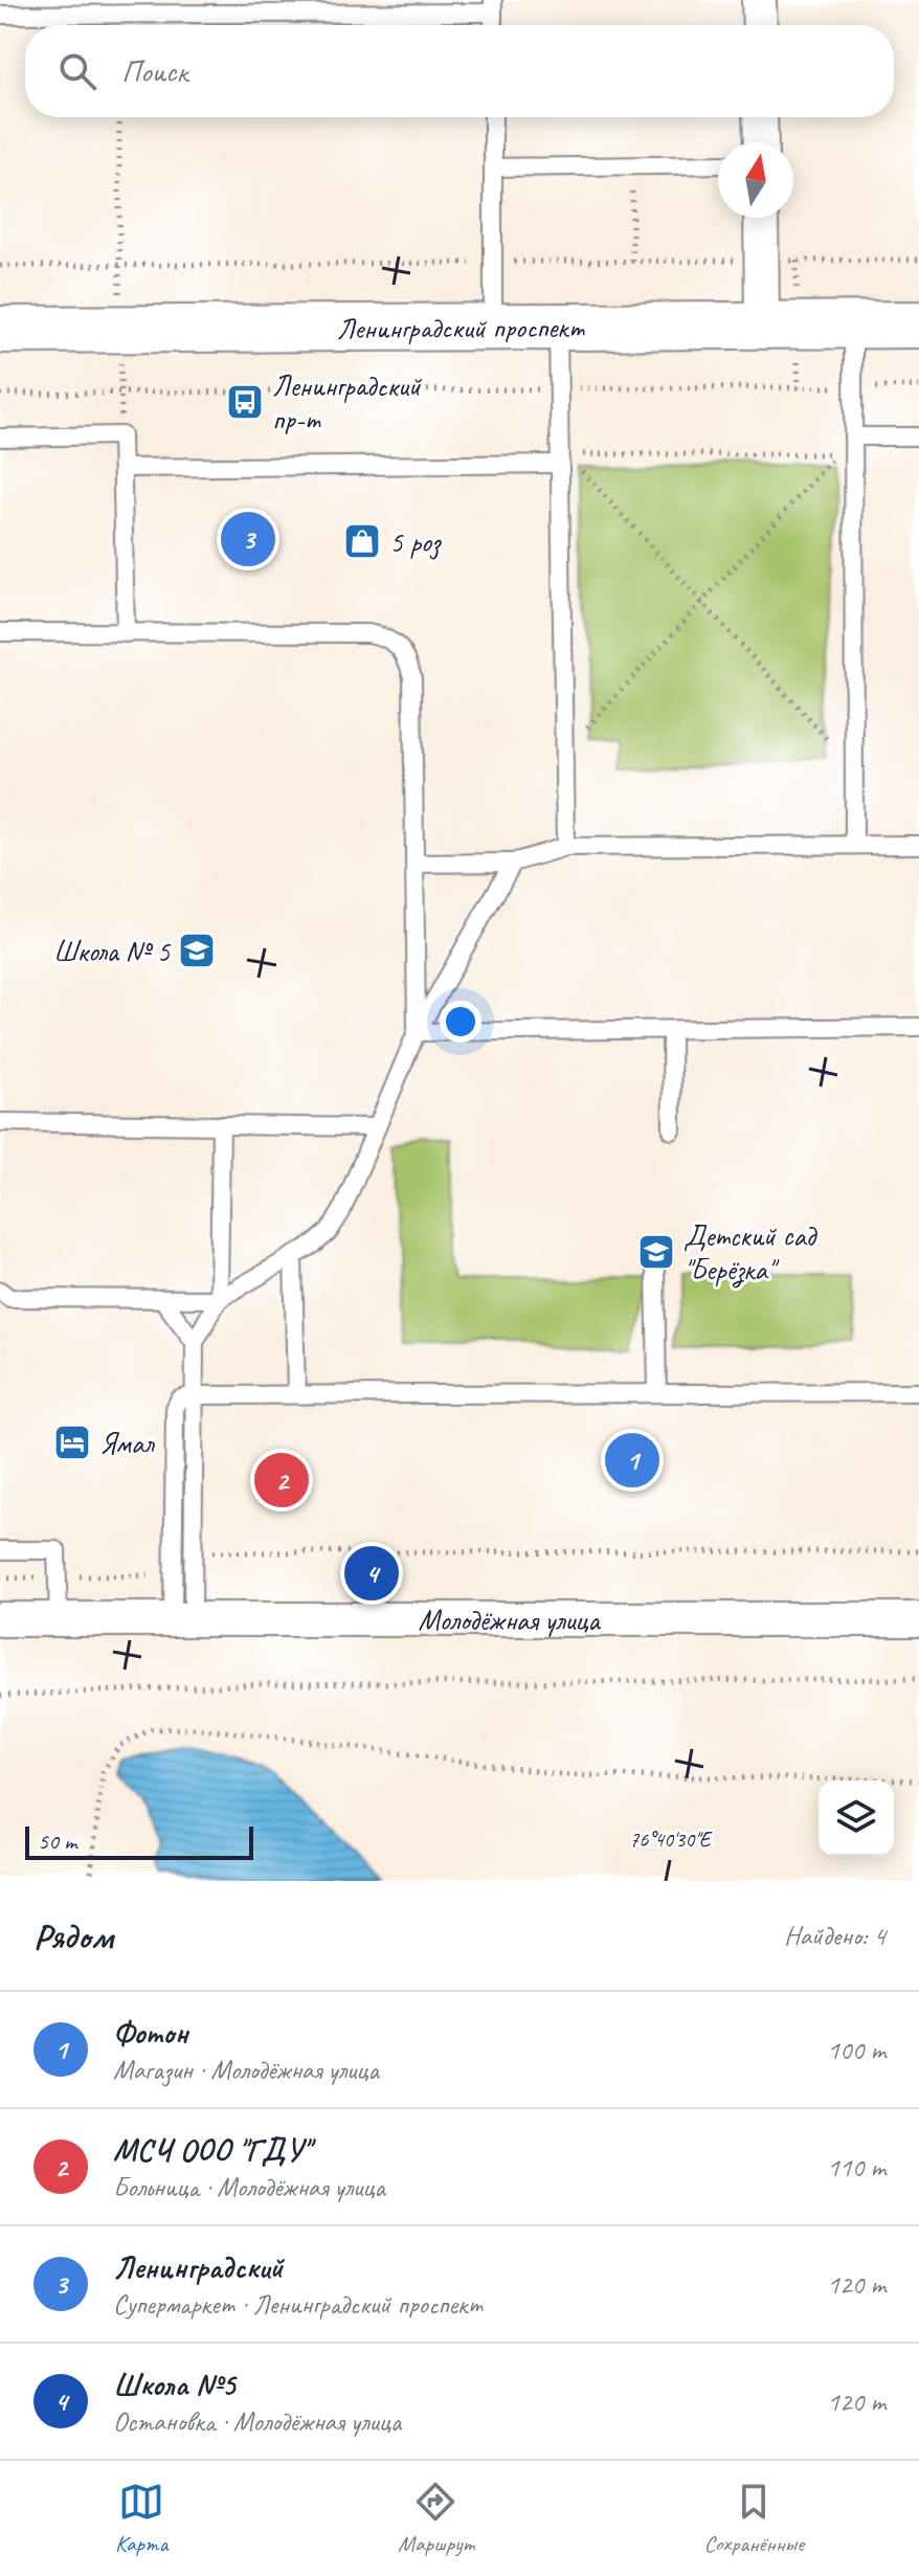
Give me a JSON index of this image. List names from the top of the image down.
{
  "streets": {
    "main road": ["Ленинградский проспект"],
    "street": ["Молодёжная улица"]
  },
  "places": {
    "bus stop": ["Ленинградский пр-т"],
    "shop": ["5 роз"],
    "school or university": ["Школа № 5", "Детский сад \"Берёзка\""],
    "hotel": ["Ямал"]
  },
  "scale_bar": "50 m",
  "north": "top",
  "page": {
    "search": "Поиск",
    "pins": [
      "3",
      "1",
      "2",
      "4"
    ],
    "scale": "50 m",
    "heading": ["Рядом", "Найдено: 4"],
    "list": [
      {
        "mark": "1",
        "name": "Фотон",
        "note": "Магазин · Молодёжная улица",
        "value": "100 m"
      },
      {
        "mark": "2",
        "name": "МСЧ ООО \"ГДУ\"",
        "note": "Больница · Молодёжная улица",
        "value": "110 m"
      },
      {
        "mark": "3",
        "name": "Ленинградский",
        "note": "Супермаркет · Ленинградский проспект",
        "value": "120 m"
      },
      {
        "mark": "4",
        "name": "Школа №5",
        "note": "Остановка · Молодёжная улица",
        "value": "120 m"
      }
    ],
    "nav": ["Карта", "Маршрут", "Сохранённые"]
  },
  "coordinates": ["76°40'30\"E"]
}
